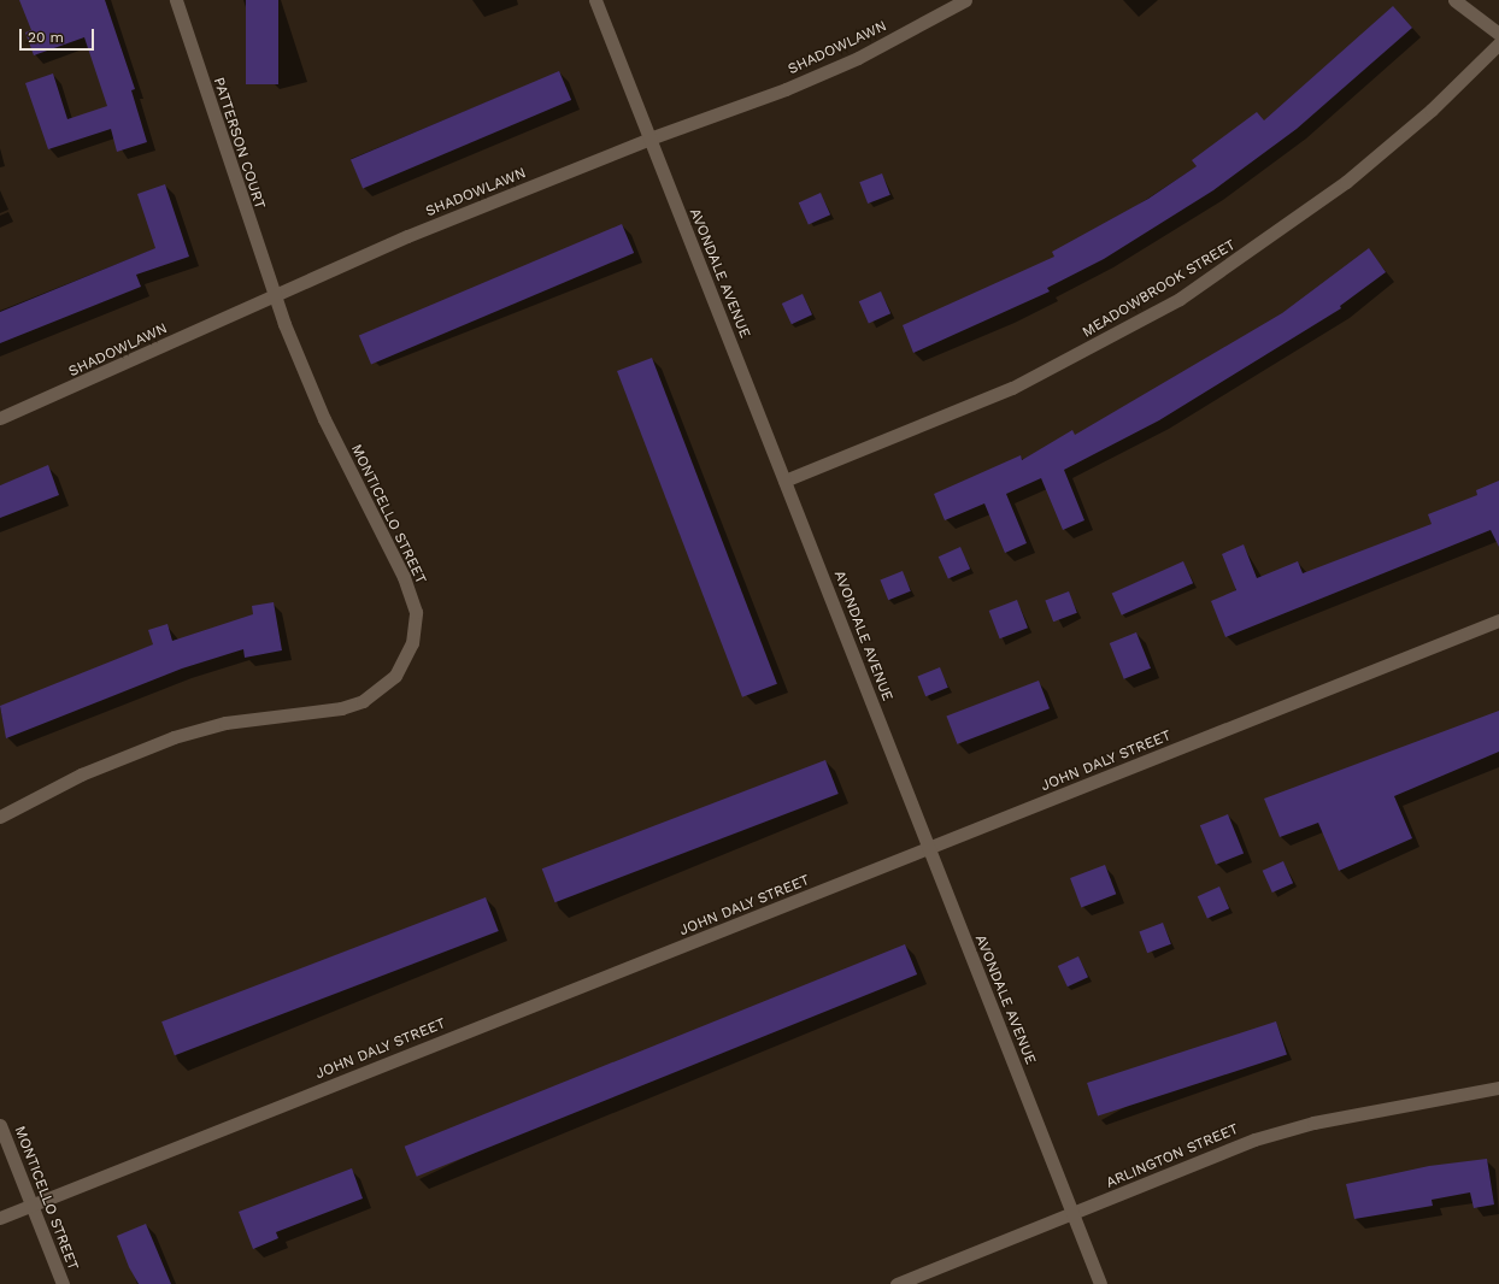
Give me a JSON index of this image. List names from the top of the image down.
{
  "streets": {
    "street": [
      "SHADOWLAWN",
      "PATTERSON COURT",
      "AVONDALE AVENUE",
      "MEADOWBROOK STREET",
      "MONTICELLO STREET",
      "JOHN DALY STREET",
      "ARLINGTON STREET"
    ]
  },
  "crossings": [
    ["SHADOWLAWN", "PATTERSON COURT"],
    ["SHADOWLAWN", "AVONDALE AVENUE"],
    ["SHADOWLAWN", "MONTICELLO STREET"],
    ["PATTERSON COURT", "MONTICELLO STREET"],
    ["AVONDALE AVENUE", "MEADOWBROOK STREET"],
    ["AVONDALE AVENUE", "JOHN DALY STREET"],
    ["AVONDALE AVENUE", "ARLINGTON STREET"],
    ["MONTICELLO STREET", "JOHN DALY STREET"]
  ],
  "scale_bar": "20 m"
}
